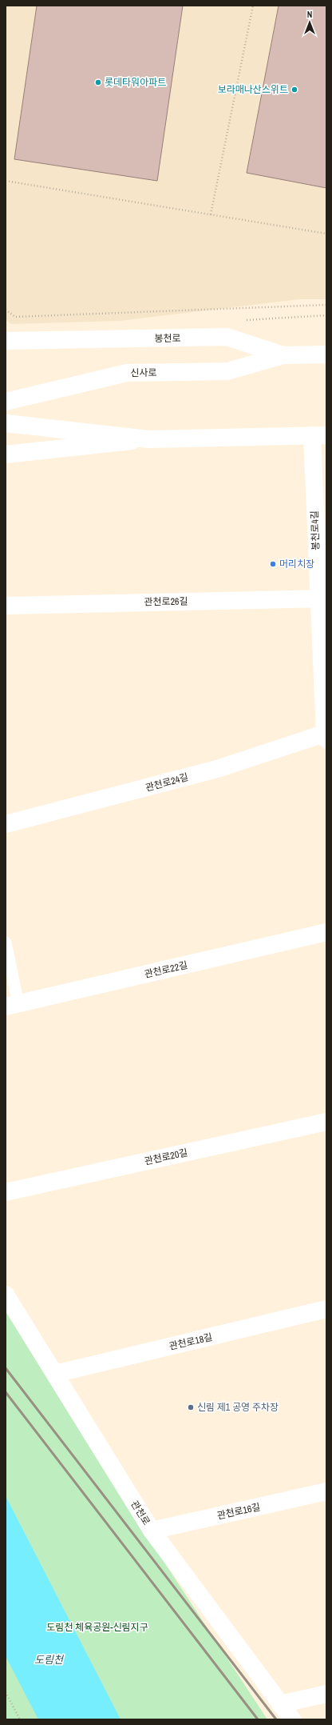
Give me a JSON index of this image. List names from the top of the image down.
{
  "streets": {
    "street": [
      "봉천로",
      "신사로",
      "봉천로4길",
      "관천로26길",
      "관천로24길",
      "관천로22길",
      "관천로20길",
      "관천로18길",
      "관천로16길",
      "관천로"
    ]
  },
  "crossings": [
    ["봉천로", "신사로"],
    ["봉천로4길", "관천로26길"],
    ["봉천로4길", "관천로24길"],
    ["관천로18길", "관천로"],
    ["관천로16길", "관천로"]
  ],
  "water": ["도림천"],
  "parks": ["도림천 체육공원-신림지구"],
  "places": [
    "롯데타워아파트",
    "보라매나산스위트",
    "머리치장",
    "신림 제1 공영 주차장"
  ],
  "north": "top"
}
